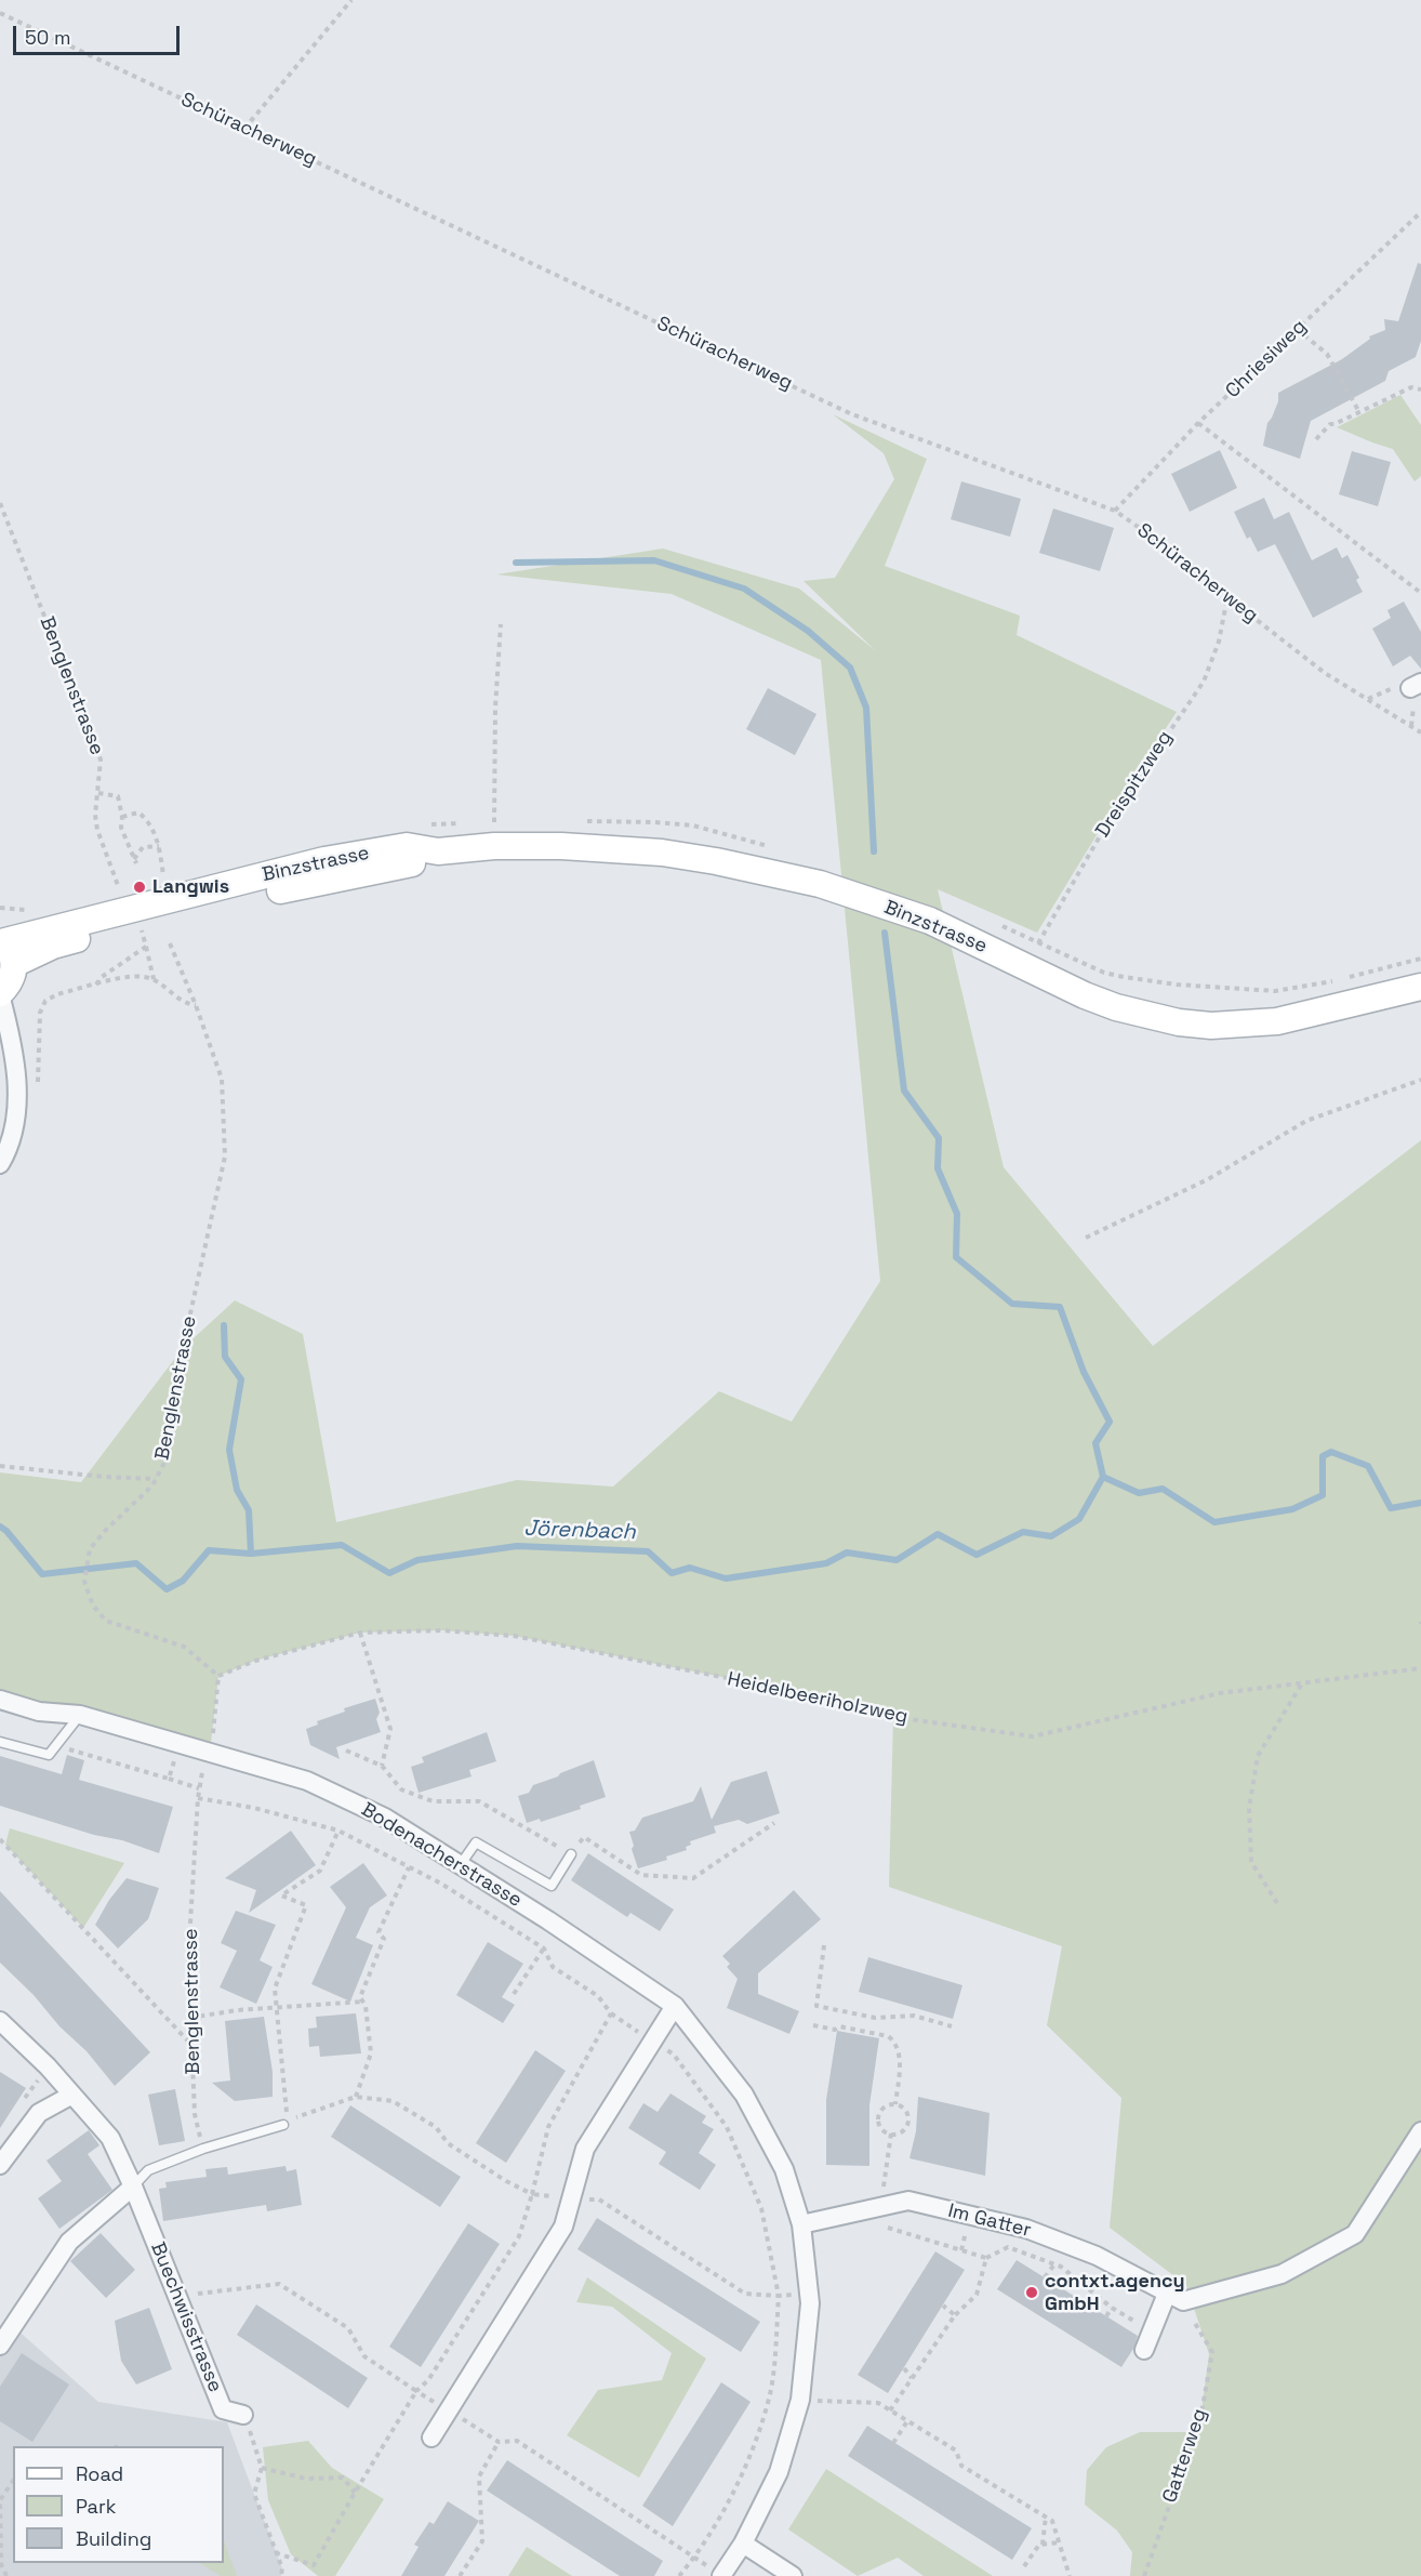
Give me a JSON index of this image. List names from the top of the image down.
{
  "streets": {
    "main road": ["Binzstrasse"],
    "street": ["Bodenacherstrasse", "Im Gatter", "Buechwisstrasse"],
    "path": [
      "Schüracherweg",
      "Chriesiweg",
      "Benglenstrasse",
      "Dreispitzweg",
      "Heidelbeeriholzweg",
      "Gatterweg"
    ]
  },
  "crossings": [
    ["Schüracherweg", "Chriesiweg"],
    ["Schüracherweg", "Dreispitzweg"],
    ["Benglenstrasse", "Binzstrasse"],
    ["Benglenstrasse", "Heidelbeeriholzweg"],
    ["Dreispitzweg", "Binzstrasse"],
    ["Bodenacherstrasse", "Im Gatter"],
    ["Im Gatter", "Gatterweg"]
  ],
  "water": ["Jörenbach"],
  "places": ["Langwis", "contxt.agency GmbH"],
  "legend": ["Road", "Park", "Building"],
  "scale_bar": "50 m"
}
